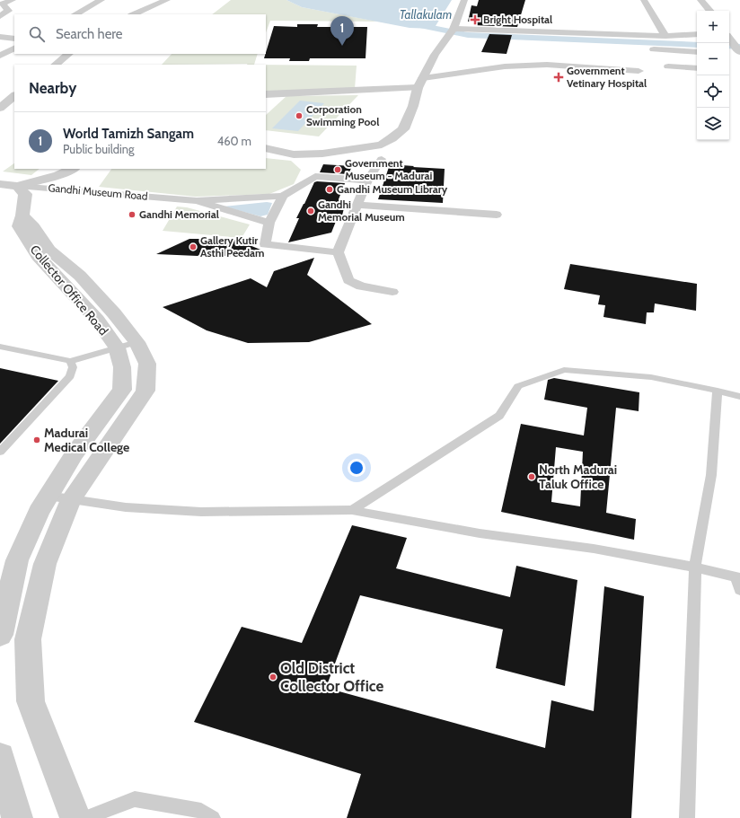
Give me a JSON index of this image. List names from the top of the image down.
{
  "streets": {
    "street": ["Gandhi Museum Road", "Collector Office Road"]
  },
  "crossings": [
    ["Gandhi Museum Road", "Collector Office Road"]
  ],
  "water": ["Tallakulam"],
  "places": {
    "health": ["Bright Hospital", "Government Vetinary Hospital"],
    "other": [
      "Corporation Swimming Pool",
      "Government Museum - Madurai",
      "Gandhi Museum Library",
      "Gandhi Memorial Museum",
      "Gandhi Memorial",
      "Gallery Kutir Asthi Peedam",
      "Madurai Medical College",
      "North Madurai Taluk Office",
      "Old District Collector Office"
    ]
  },
  "page": {
    "map_buttons": ["+", "−"],
    "search": "Search here",
    "pins": "1",
    "heading": "Nearby",
    "list": [
      {
        "mark": "1",
        "name": "World Tamizh Sangam",
        "note": "Public building",
        "value": "460 m"
      }
    ]
  }
}
